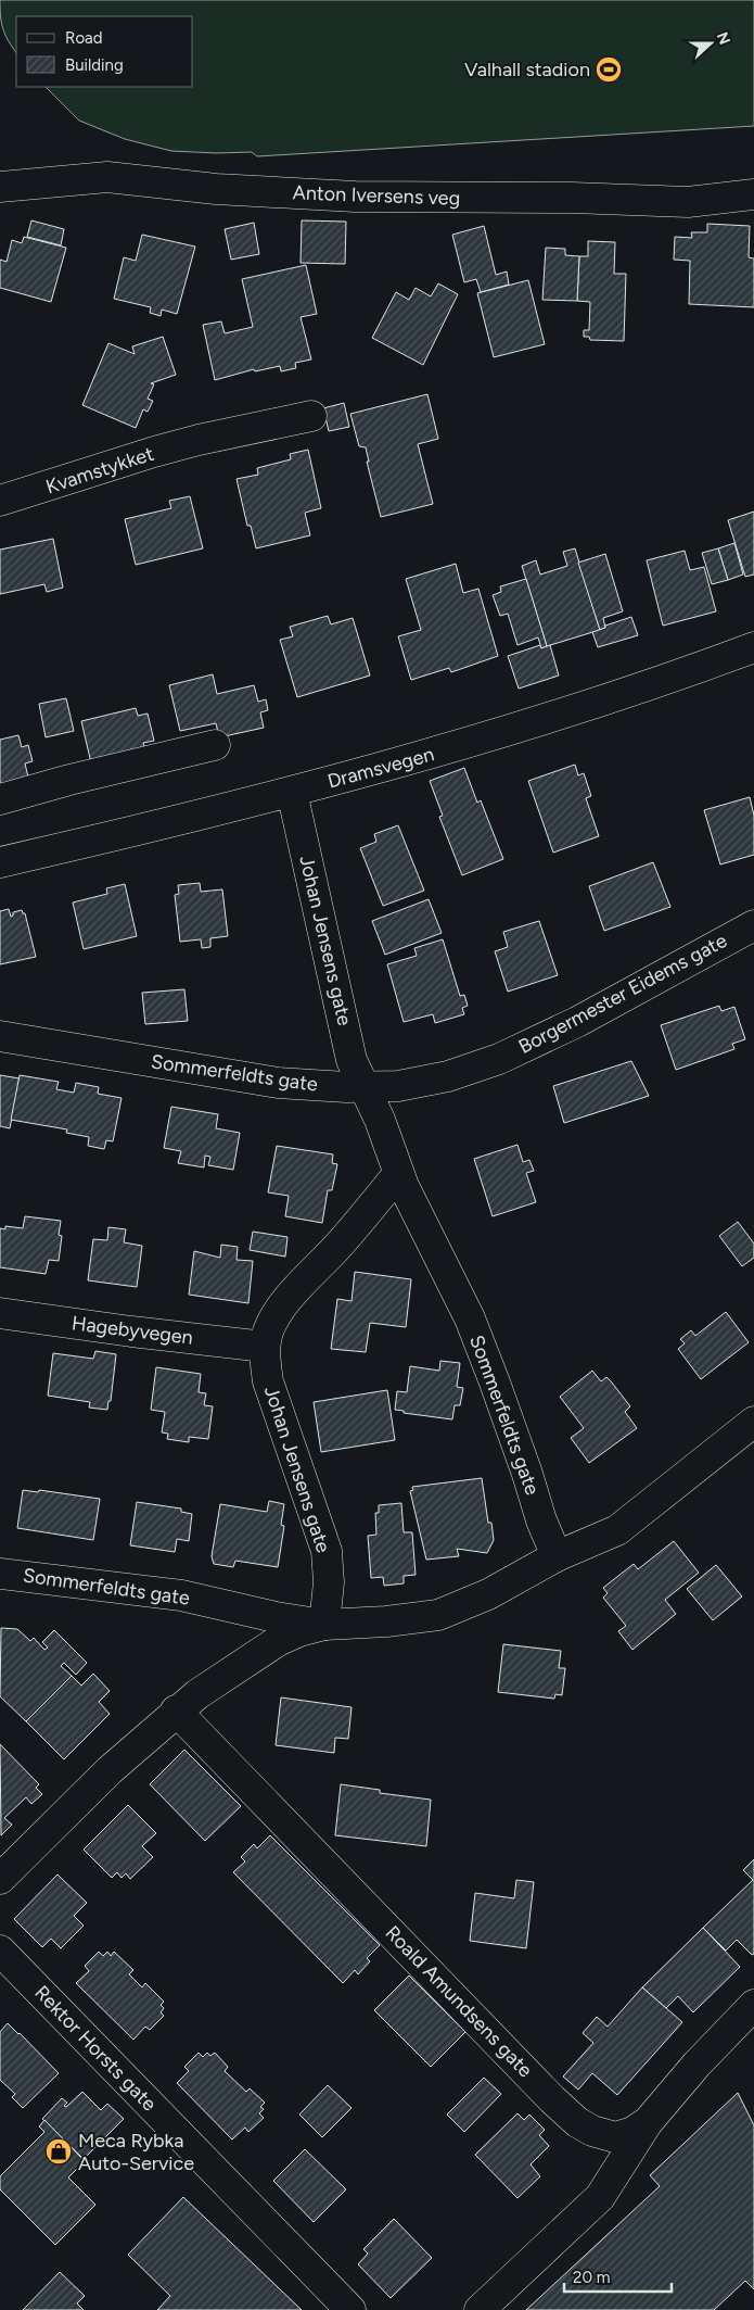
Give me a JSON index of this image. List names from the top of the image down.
{
  "streets": {
    "street": [
      "Anton Iversens veg",
      "Kvamstykket",
      "Dramsvegen",
      "Johan Jensens gate",
      "Borgermester Eidems gate",
      "Sommerfeldts gate",
      "Hagebyvegen",
      "Roald Amundsens gate",
      "Rektor Horsts gate"
    ]
  },
  "crossings": [
    ["Dramsvegen", "Johan Jensens gate"],
    ["Johan Jensens gate", "Borgermester Eidems gate"],
    ["Johan Jensens gate", "Sommerfeldts gate"],
    ["Johan Jensens gate", "Hagebyvegen"],
    ["Borgermester Eidems gate", "Sommerfeldts gate"]
  ],
  "places": {
    "sports": ["Valhall stadion"],
    "shop": ["Meca Rybka Auto-Service"]
  },
  "legend": ["Road", "Building"],
  "scale_bar": "20 m",
  "north": "right"
}
